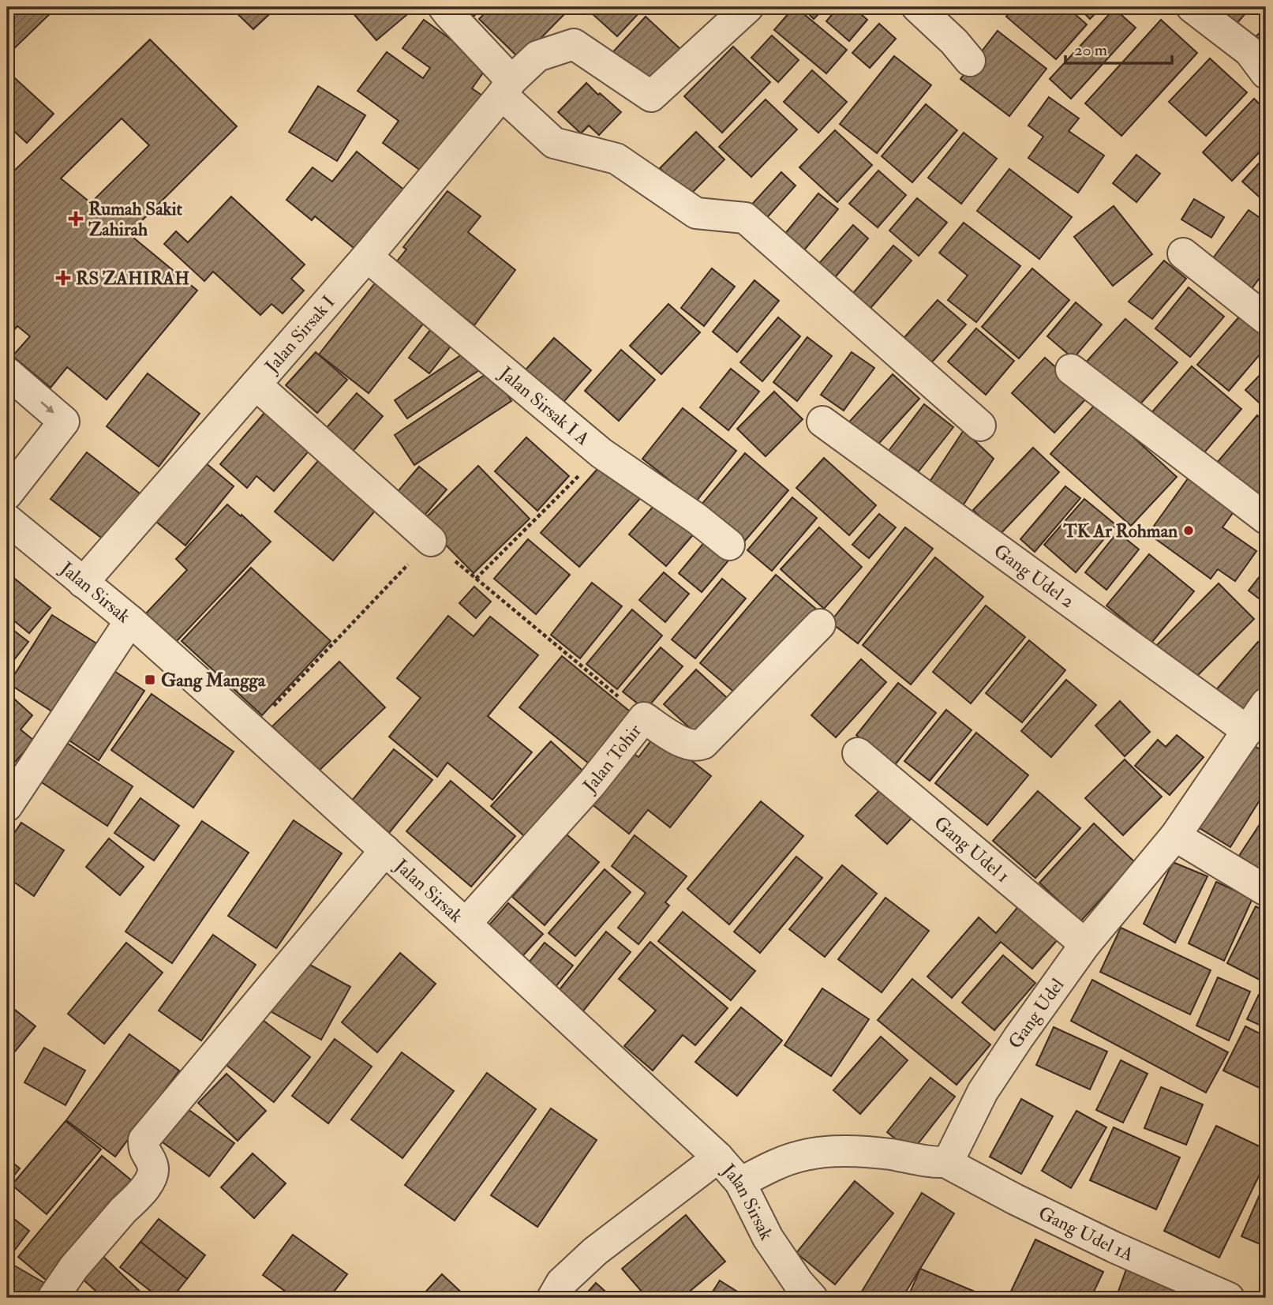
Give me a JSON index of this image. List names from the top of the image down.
{
  "streets": {
    "street": [
      "Jalan Sirsak I",
      "Jalan Sirsak I A",
      "Gang Udel 2",
      "Jalan Sirsak",
      "Jalan Tohir",
      "Gang Udel 1",
      "Gang Udel",
      "Gang Udel 1A"
    ]
  },
  "crossings": [
    ["Jalan Sirsak I", "Jalan Sirsak I A"],
    ["Jalan Sirsak I", "Jalan Sirsak"],
    ["Gang Udel 2", "Gang Udel"],
    ["Jalan Sirsak", "Jalan Tohir"],
    ["Gang Udel 1", "Gang Udel"],
    ["Gang Udel", "Gang Udel 1A"]
  ],
  "places": {
    "health": ["Rumah Sakit Zahirah", "RS ZAHIRAH"],
    "other": ["TK Ar Rohman"],
    "transit": ["Gang Mangga"]
  },
  "scale_bar": "20 m"
}
